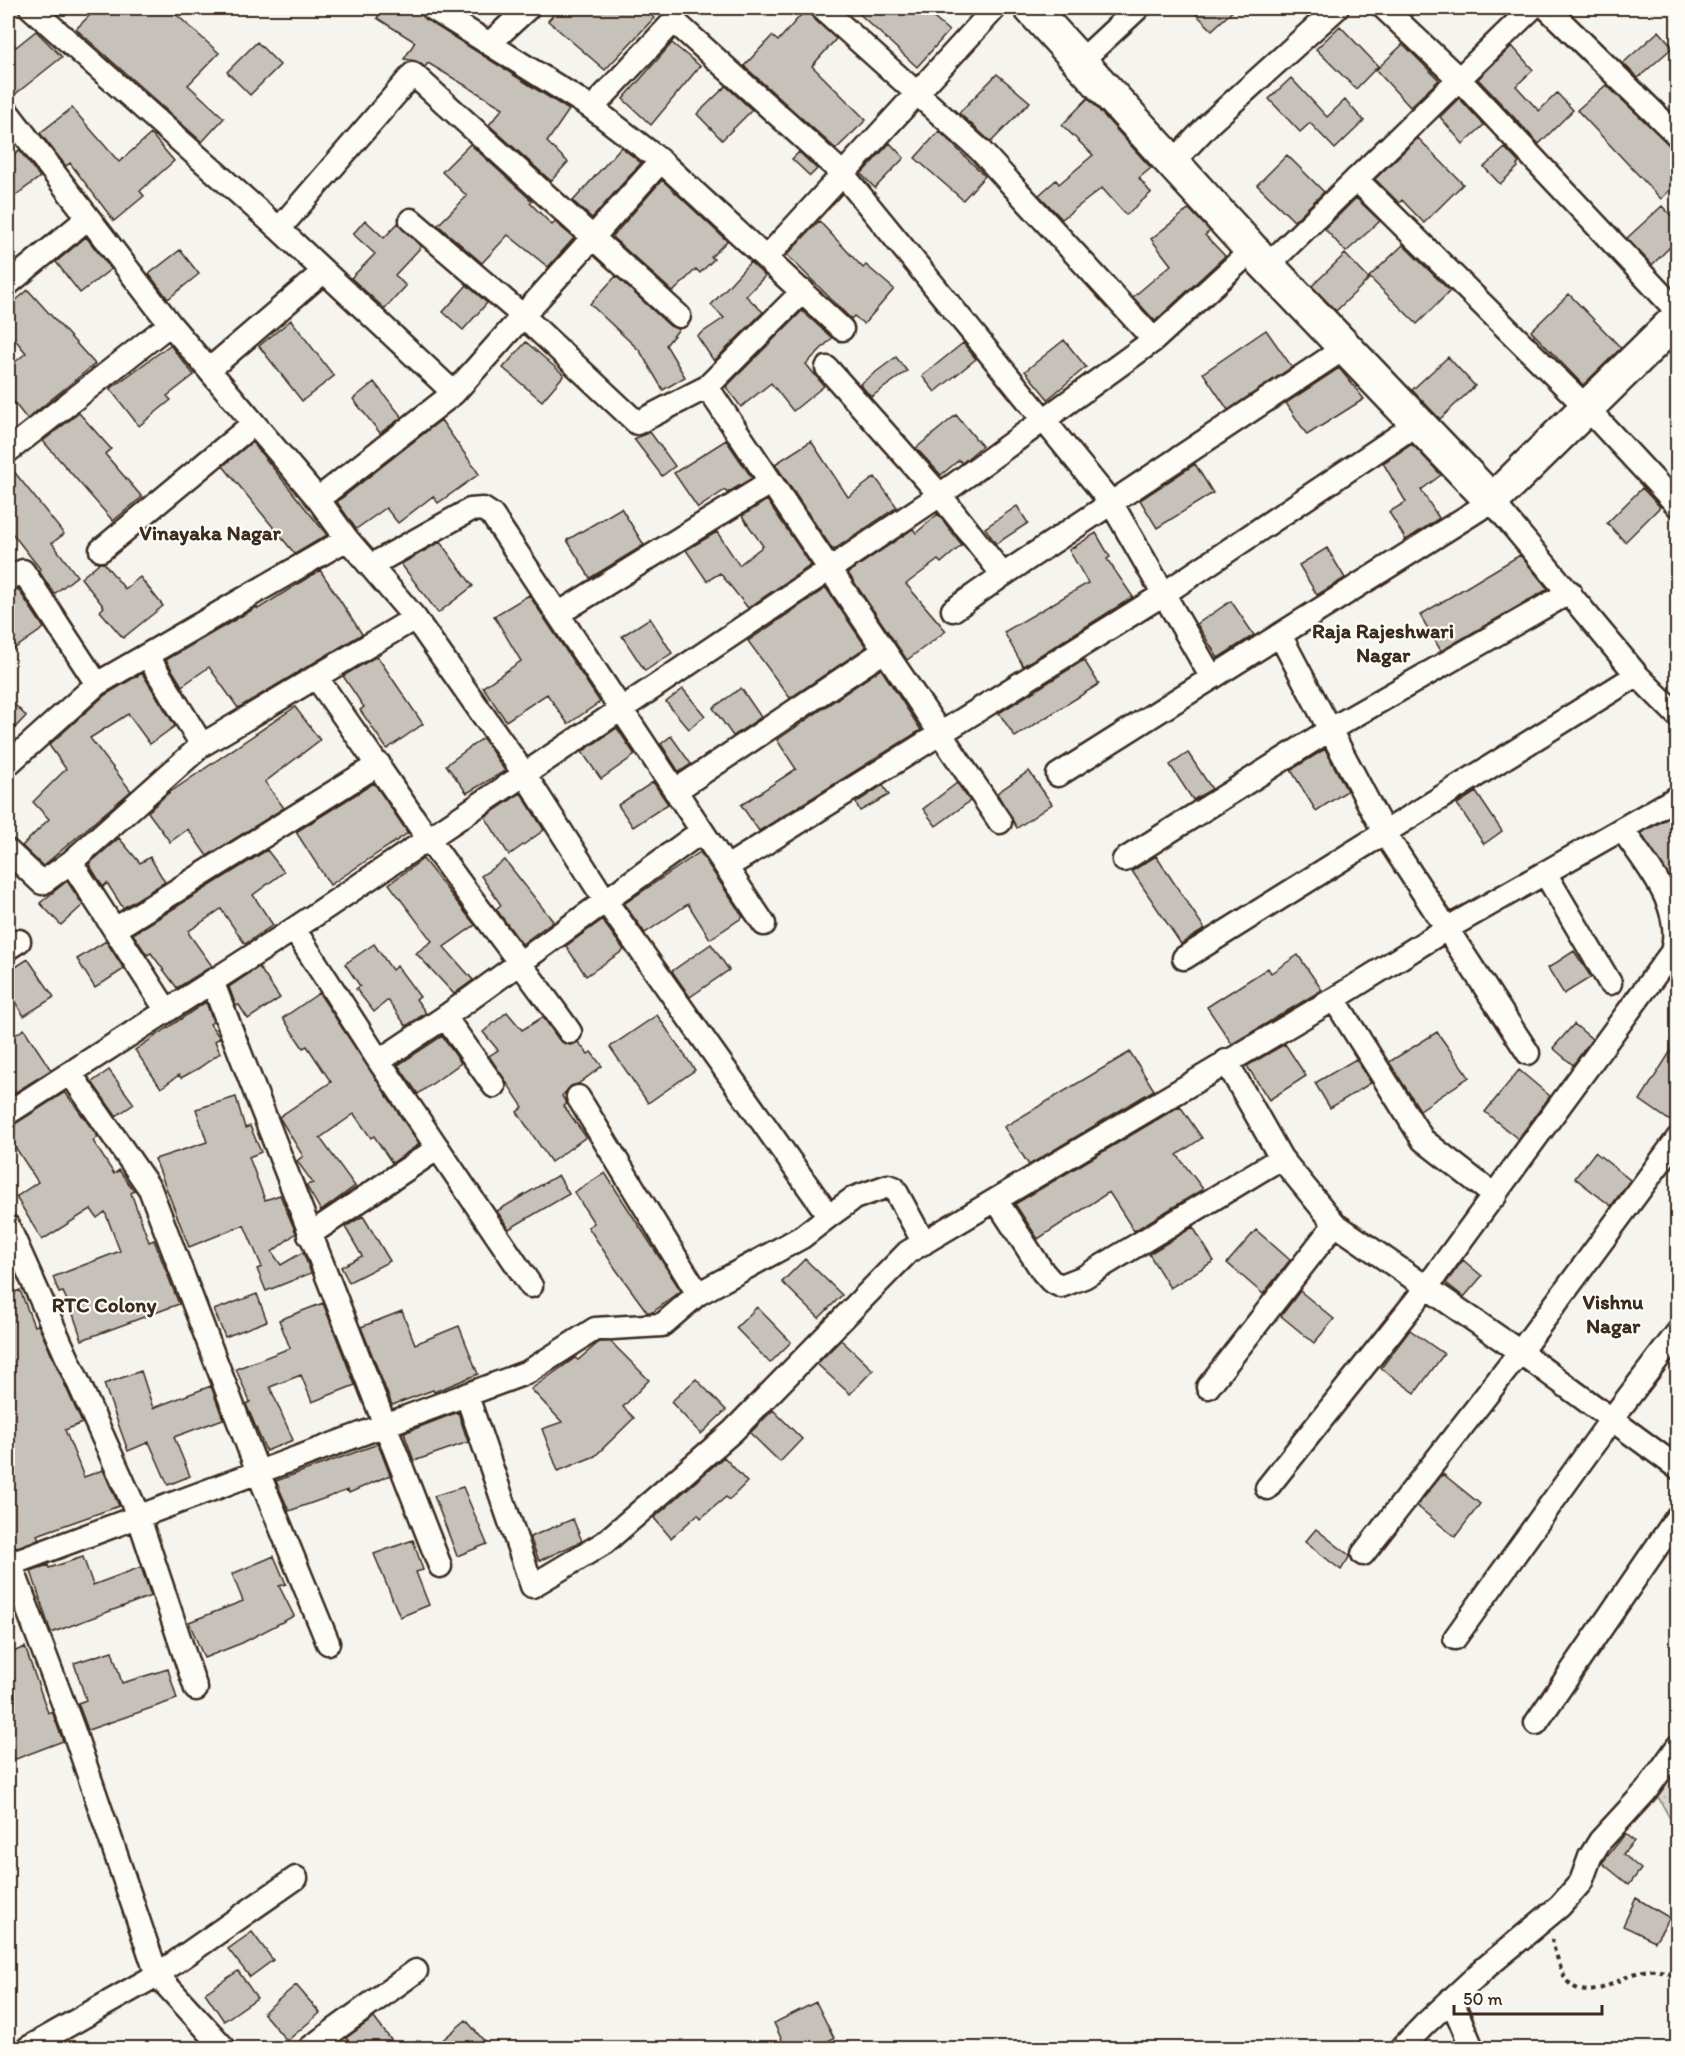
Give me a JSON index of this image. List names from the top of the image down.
{
  "districts": [
    "Vinayaka Nagar",
    "Raja Rajeshwari Nagar",
    "Vishnu Nagar",
    "RTC Colony"
  ],
  "scale_bar": "50 m"
}
